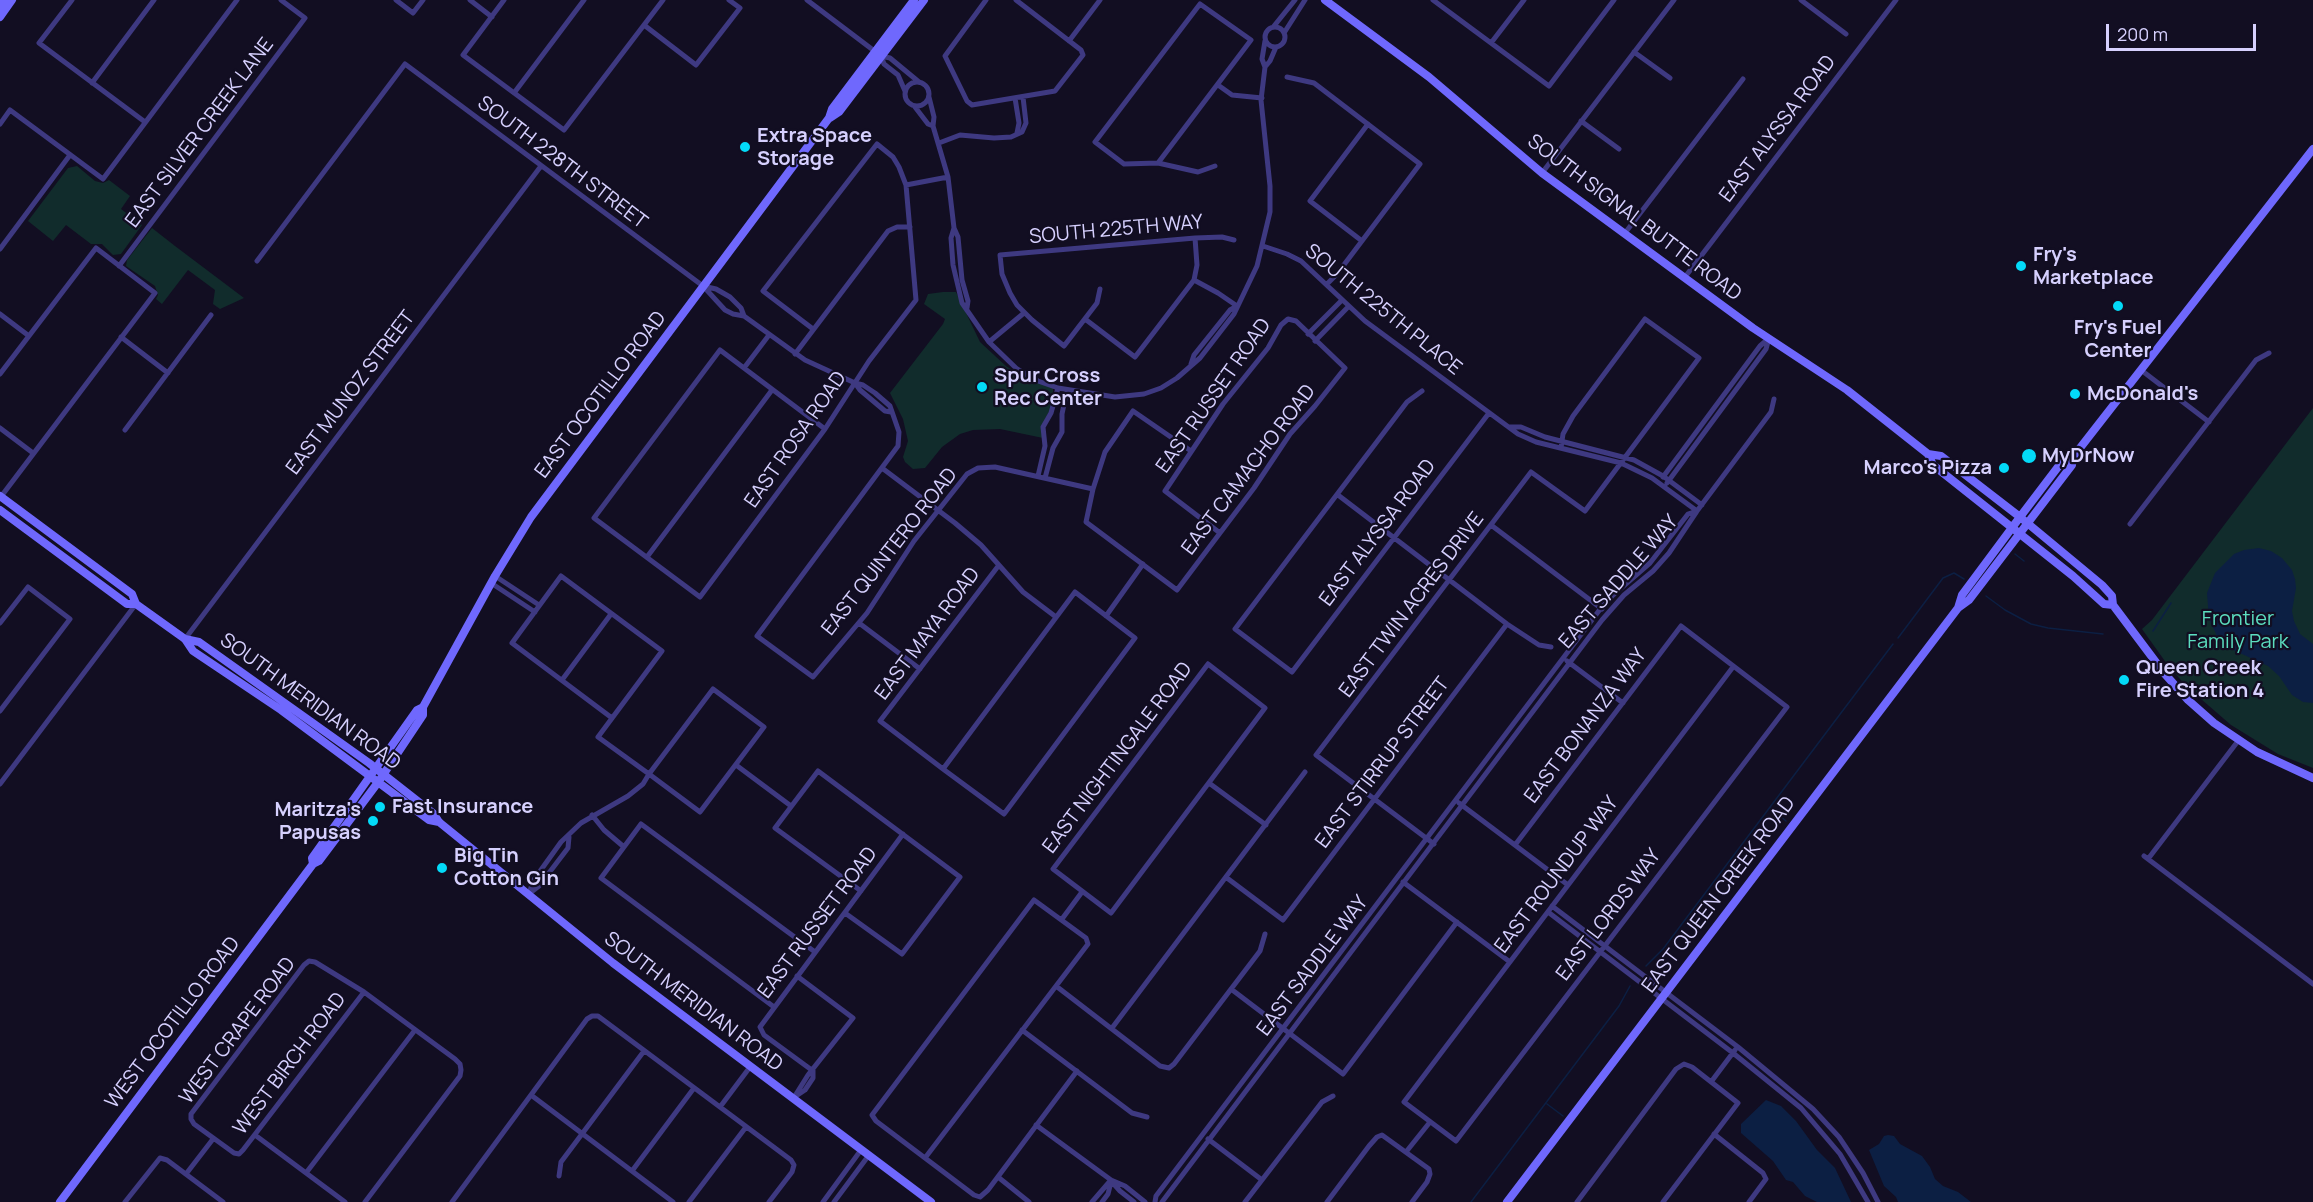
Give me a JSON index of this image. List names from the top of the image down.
{
  "streets": {
    "main road": [
      "SOUTH SIGNAL BUTTE ROAD",
      "EAST OCOTILLO ROAD",
      "SOUTH MERIDIAN ROAD",
      "EAST QUEEN CREEK ROAD",
      "WEST OCOTILLO ROAD"
    ],
    "street": [
      "EAST ALYSSA ROAD",
      "EAST SILVER CREEK LANE",
      "SOUTH 228TH STREET",
      "SOUTH 225TH WAY",
      "SOUTH 225TH PLACE",
      "EAST MUNOZ STREET",
      "EAST RUSSET ROAD",
      "EAST ROSA ROAD",
      "EAST CAMACHO ROAD",
      "EAST QUINTERO ROAD",
      "EAST SADDLE WAY",
      "EAST TWIN ACRES DRIVE",
      "EAST MAYA ROAD",
      "EAST BONANZA WAY",
      "EAST NIGHTINGALE ROAD",
      "EAST STIRRUP STREET",
      "EAST ROUNDUP WAY",
      "EAST LORDS WAY",
      "WEST CRAPE ROAD",
      "WEST BIRCH ROAD"
    ]
  },
  "crossings": [
    ["EAST ALYSSA ROAD", "SOUTH SIGNAL BUTTE ROAD"],
    ["EAST ALYSSA ROAD", "SOUTH 225TH PLACE"],
    ["SOUTH 228TH STREET", "EAST MUNOZ STREET"],
    ["SOUTH 228TH STREET", "EAST OCOTILLO ROAD"],
    ["SOUTH 228TH STREET", "EAST ROSA ROAD"],
    ["SOUTH 228TH STREET", "EAST QUINTERO ROAD"],
    ["SOUTH SIGNAL BUTTE ROAD", "EAST QUEEN CREEK ROAD"],
    ["SOUTH 225TH PLACE", "EAST SADDLE WAY"],
    ["SOUTH 225TH PLACE", "EAST TWIN ACRES DRIVE"],
    ["EAST MUNOZ STREET", "SOUTH MERIDIAN ROAD"],
    ["EAST OCOTILLO ROAD", "WEST OCOTILLO ROAD"],
    ["EAST RUSSET ROAD", "EAST CAMACHO ROAD"],
    ["EAST TWIN ACRES DRIVE", "EAST STIRRUP STREET"],
    ["SOUTH MERIDIAN ROAD", "WEST OCOTILLO ROAD"],
    ["EAST BONANZA WAY", "EAST ROUNDUP WAY"],
    ["EAST BONANZA WAY", "EAST LORDS WAY"],
    ["EAST ROUNDUP WAY", "EAST LORDS WAY"],
    ["WEST CRAPE ROAD", "WEST BIRCH ROAD"]
  ],
  "parks": ["Frontier Family Park"],
  "places": [
    "Extra Space Storage",
    "Fry's Marketplace",
    "Fry's Fuel Center",
    "Spur Cross Rec Center",
    "McDonald's",
    "MyDrNow",
    "Marco's Pizza",
    "Queen Creek Fire Station 4",
    "Fast Insurance",
    "Maritza's Papusas",
    "Big Tin Cotton Gin"
  ],
  "scale_bar": "200 m"
}
